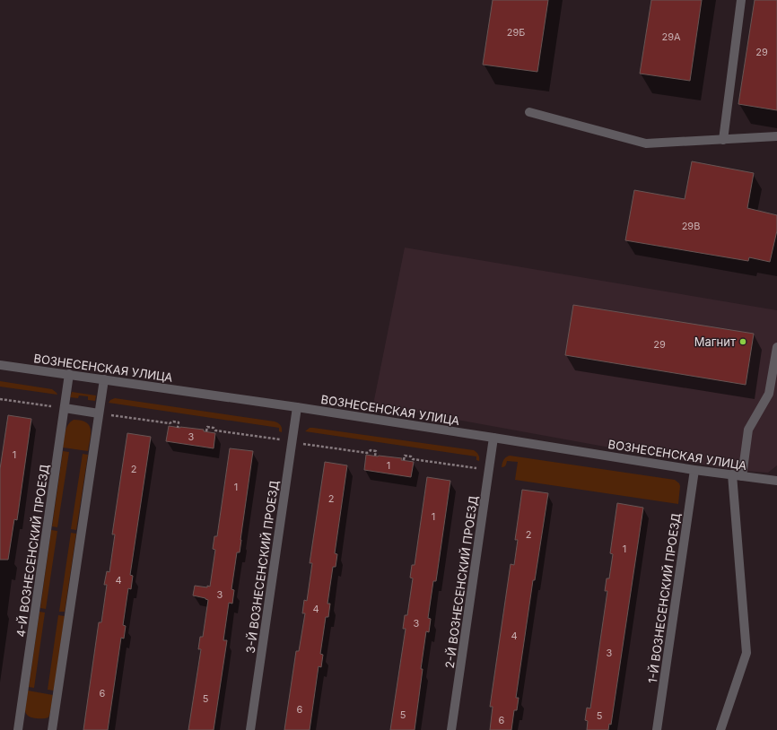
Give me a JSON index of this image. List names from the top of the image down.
{
  "streets": {
    "street": [
      "ВОЗНЕСЕНСКАЯ УЛИЦА",
      "4-Й ВОЗНЕСЕНСКИЙ ПРОЕЗД",
      "3-Й ВОЗНЕСЕНСКИЙ ПРОЕЗД",
      "2-Й ВОЗНЕСЕНСКИЙ ПРОЕЗД",
      "1-Й ВОЗНЕСЕНСКИЙ ПРОЕЗД"
    ]
  },
  "crossings": [
    ["ВОЗНЕСЕНСКАЯ УЛИЦА", "4-Й ВОЗНЕСЕНСКИЙ ПРОЕЗД"],
    ["ВОЗНЕСЕНСКАЯ УЛИЦА", "3-Й ВОЗНЕСЕНСКИЙ ПРОЕЗД"],
    ["ВОЗНЕСЕНСКАЯ УЛИЦА", "2-Й ВОЗНЕСЕНСКИЙ ПРОЕЗД"],
    ["ВОЗНЕСЕНСКАЯ УЛИЦА", "1-Й ВОЗНЕСЕНСКИЙ ПРОЕЗД"]
  ],
  "places": ["Магнит"],
  "house_numbers": [
    "29Б",
    "29А",
    "29",
    "29В",
    "29",
    "3",
    "1",
    "1",
    "2",
    "1",
    "2",
    "1",
    "2",
    "1",
    "4",
    "3",
    "4",
    "3",
    "4",
    "3",
    "6",
    "5",
    "6",
    "5",
    "5",
    "6"
  ]
}
